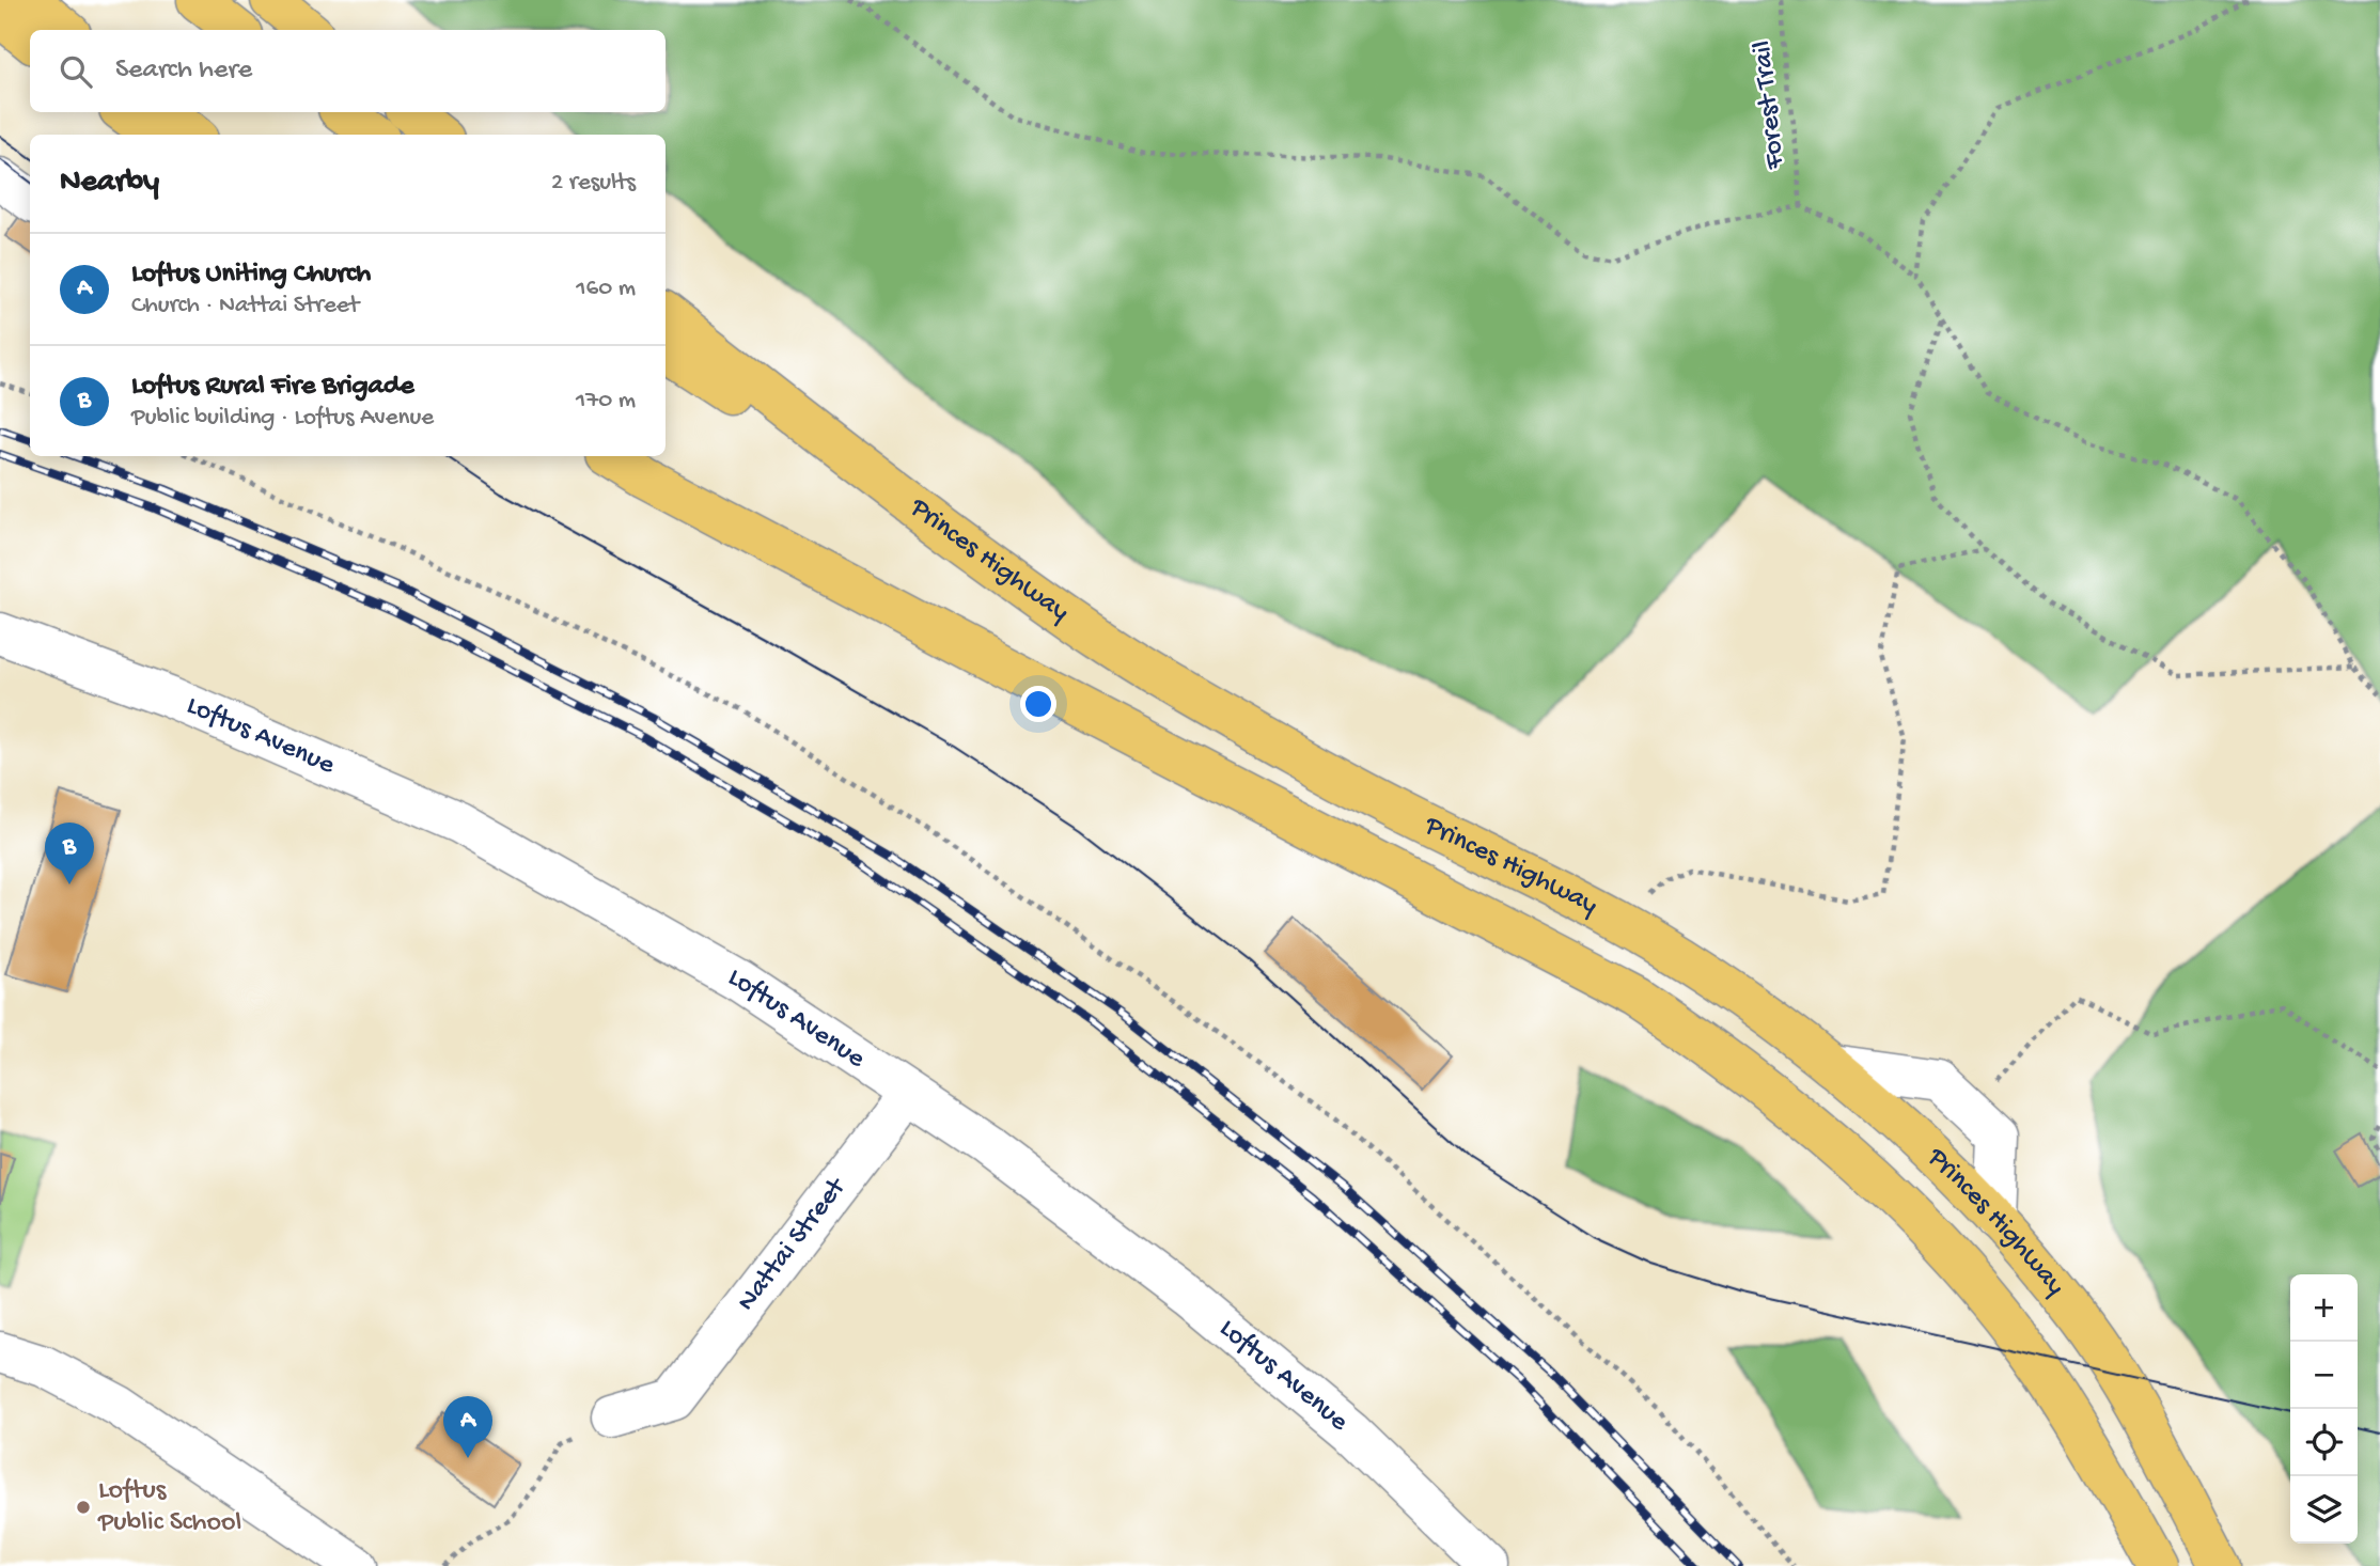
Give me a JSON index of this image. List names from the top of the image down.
{
  "streets": {
    "highway": ["Princes Highway"],
    "street": ["Loftus Avenue", "Nattai Street"],
    "path": ["Forest Trail"]
  },
  "crossings": [
    ["Loftus Avenue", "Nattai Street"]
  ],
  "places": ["Loftus Public School"],
  "page": {
    "search": "Search here",
    "heading": ["Nearby", "2 results"],
    "list": [
      {
        "mark": "A",
        "name": "Loftus Uniting Church",
        "note": "Church · Nattai Street",
        "value": "160 m"
      },
      {
        "mark": "B",
        "name": "Loftus Rural Fire Brigade",
        "note": "Public building · Loftus Avenue",
        "value": "170 m"
      }
    ],
    "pins": ["B", "A"],
    "map_buttons": ["+", "−"]
  }
}
